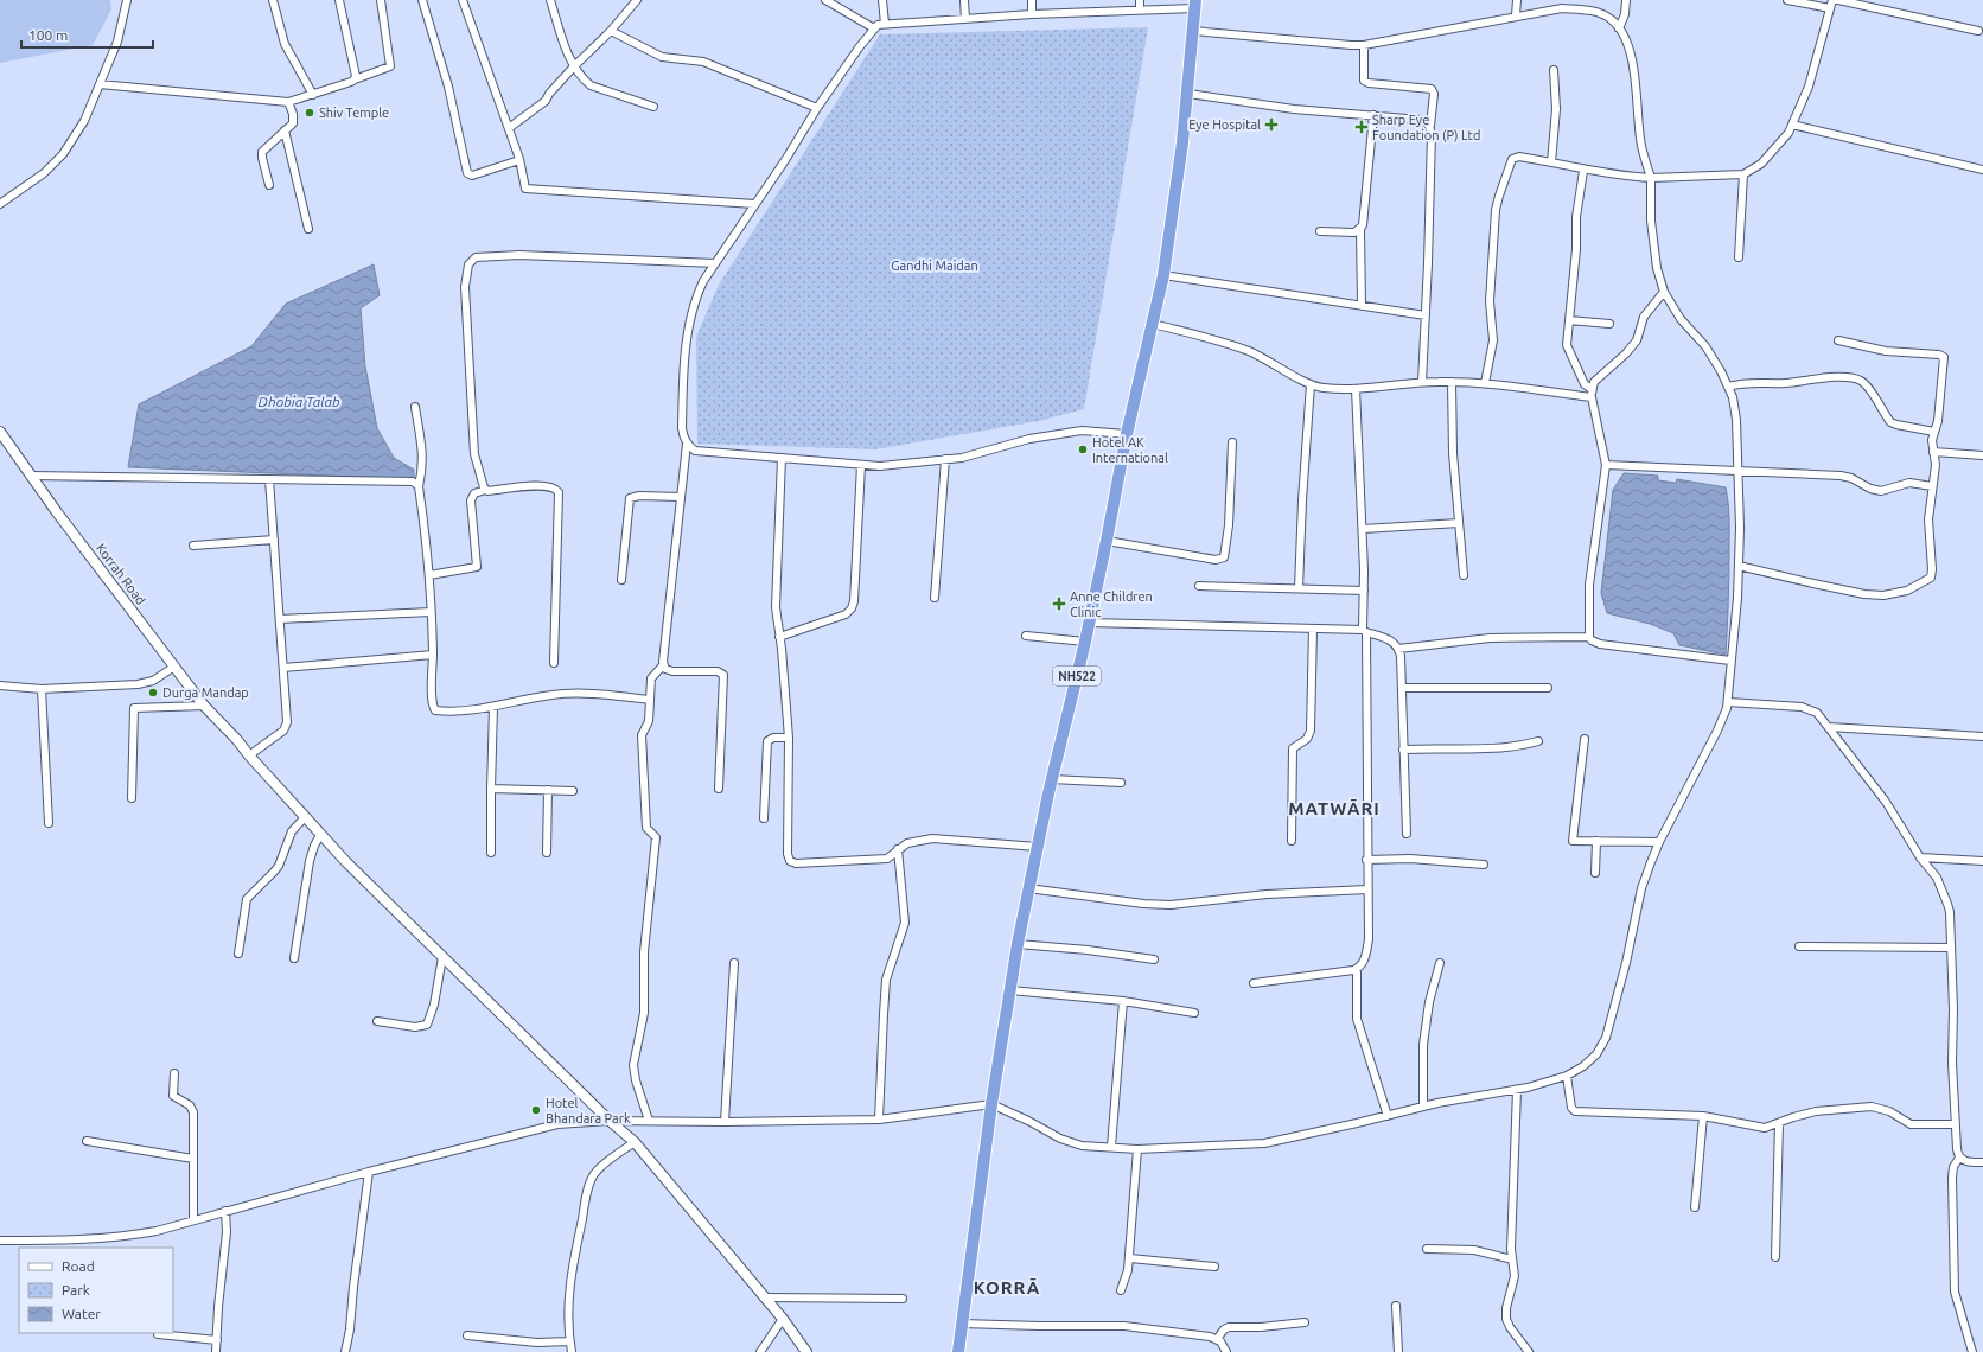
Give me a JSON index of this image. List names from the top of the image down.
{
  "streets": {
    "highway": ["NH522"],
    "main road": ["Korrah Road"]
  },
  "districts": ["MATWĀRI", "KORRĀ"],
  "water": ["Dhobia Talab"],
  "parks": ["Gandhi Maidan"],
  "places": {
    "other": [
      "Shiv Temple",
      "Hotel AK International",
      "Durga Mandap",
      "Hotel Bhandara Park"
    ],
    "health": ["Eye Hospital", "Sharp Eye Foundation (P) Ltd", "Anne Children Clinic"]
  },
  "legend": ["Road", "Park", "Water"],
  "scale_bar": "100 m"
}
